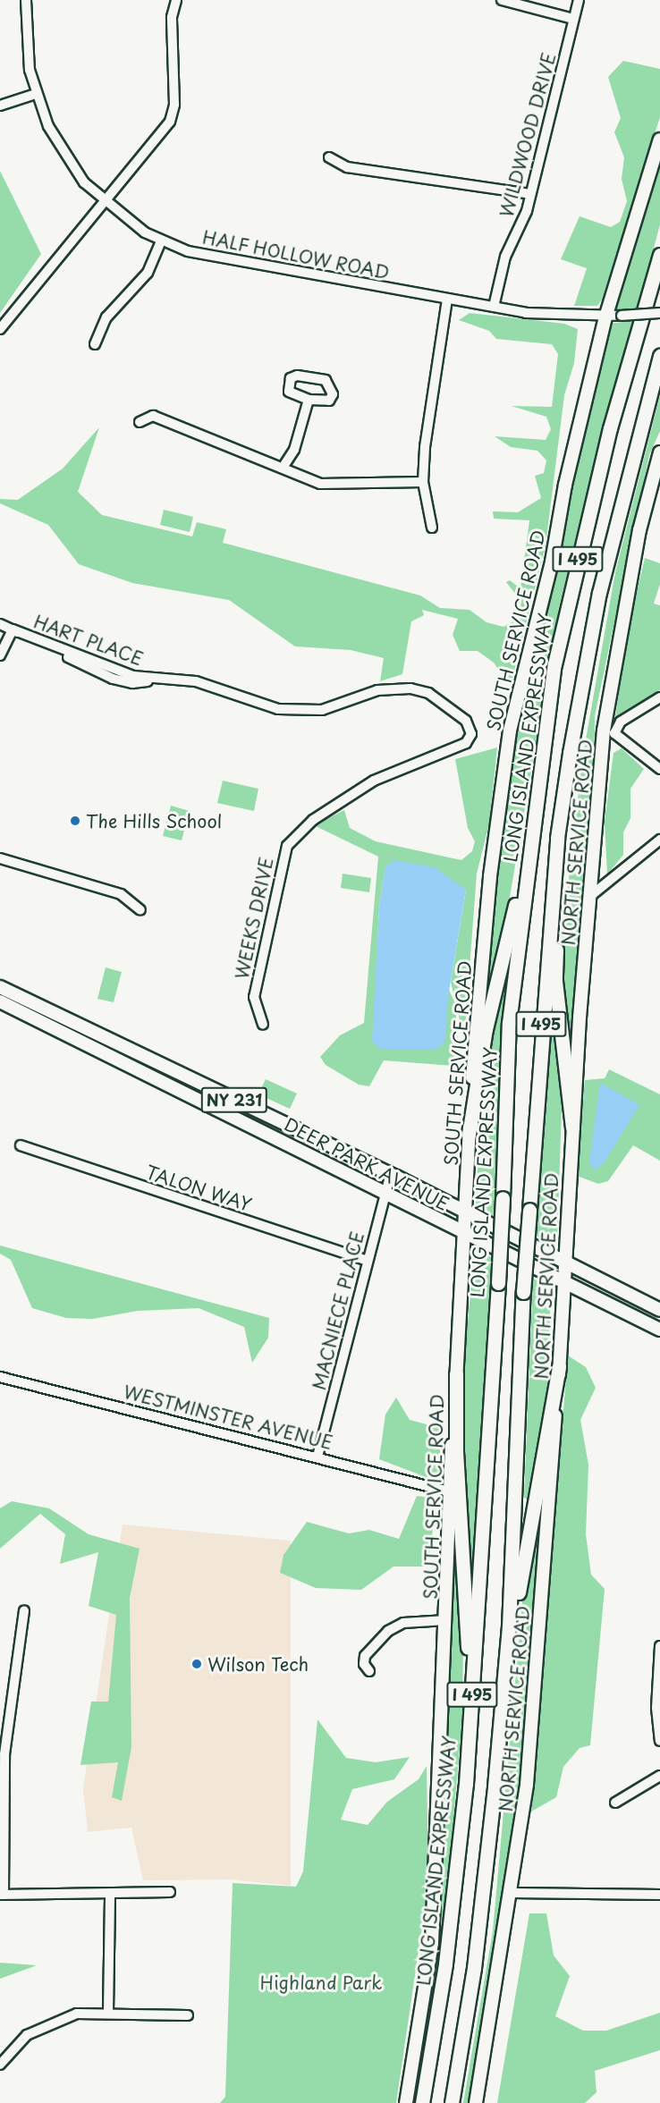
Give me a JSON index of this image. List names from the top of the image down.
{
  "streets": {
    "highway": ["I 495", "LONG ISLAND EXPRESSWAY"],
    "main road": [
      "SOUTH SERVICE ROAD",
      "NORTH SERVICE ROAD",
      "NY 231",
      "DEER PARK AVENUE"
    ],
    "street": [
      "WILDWOOD DRIVE",
      "HALF HOLLOW ROAD",
      "HART PLACE",
      "WEEKS DRIVE",
      "TALON WAY",
      "MACNIECE PLACE",
      "WESTMINSTER AVENUE"
    ]
  },
  "crossings": [
    ["WILDWOOD DRIVE", "HALF HOLLOW ROAD"],
    ["HALF HOLLOW ROAD", "SOUTH SERVICE ROAD"],
    ["SOUTH SERVICE ROAD", "DEER PARK AVENUE"],
    ["SOUTH SERVICE ROAD", "WESTMINSTER AVENUE"],
    ["HART PLACE", "WEEKS DRIVE"],
    ["NORTH SERVICE ROAD", "DEER PARK AVENUE"],
    ["DEER PARK AVENUE", "MACNIECE PLACE"],
    ["TALON WAY", "MACNIECE PLACE"],
    ["MACNIECE PLACE", "WESTMINSTER AVENUE"]
  ],
  "parks": ["Highland Park"],
  "places": ["The Hills School", "Wilson Tech"]
}
